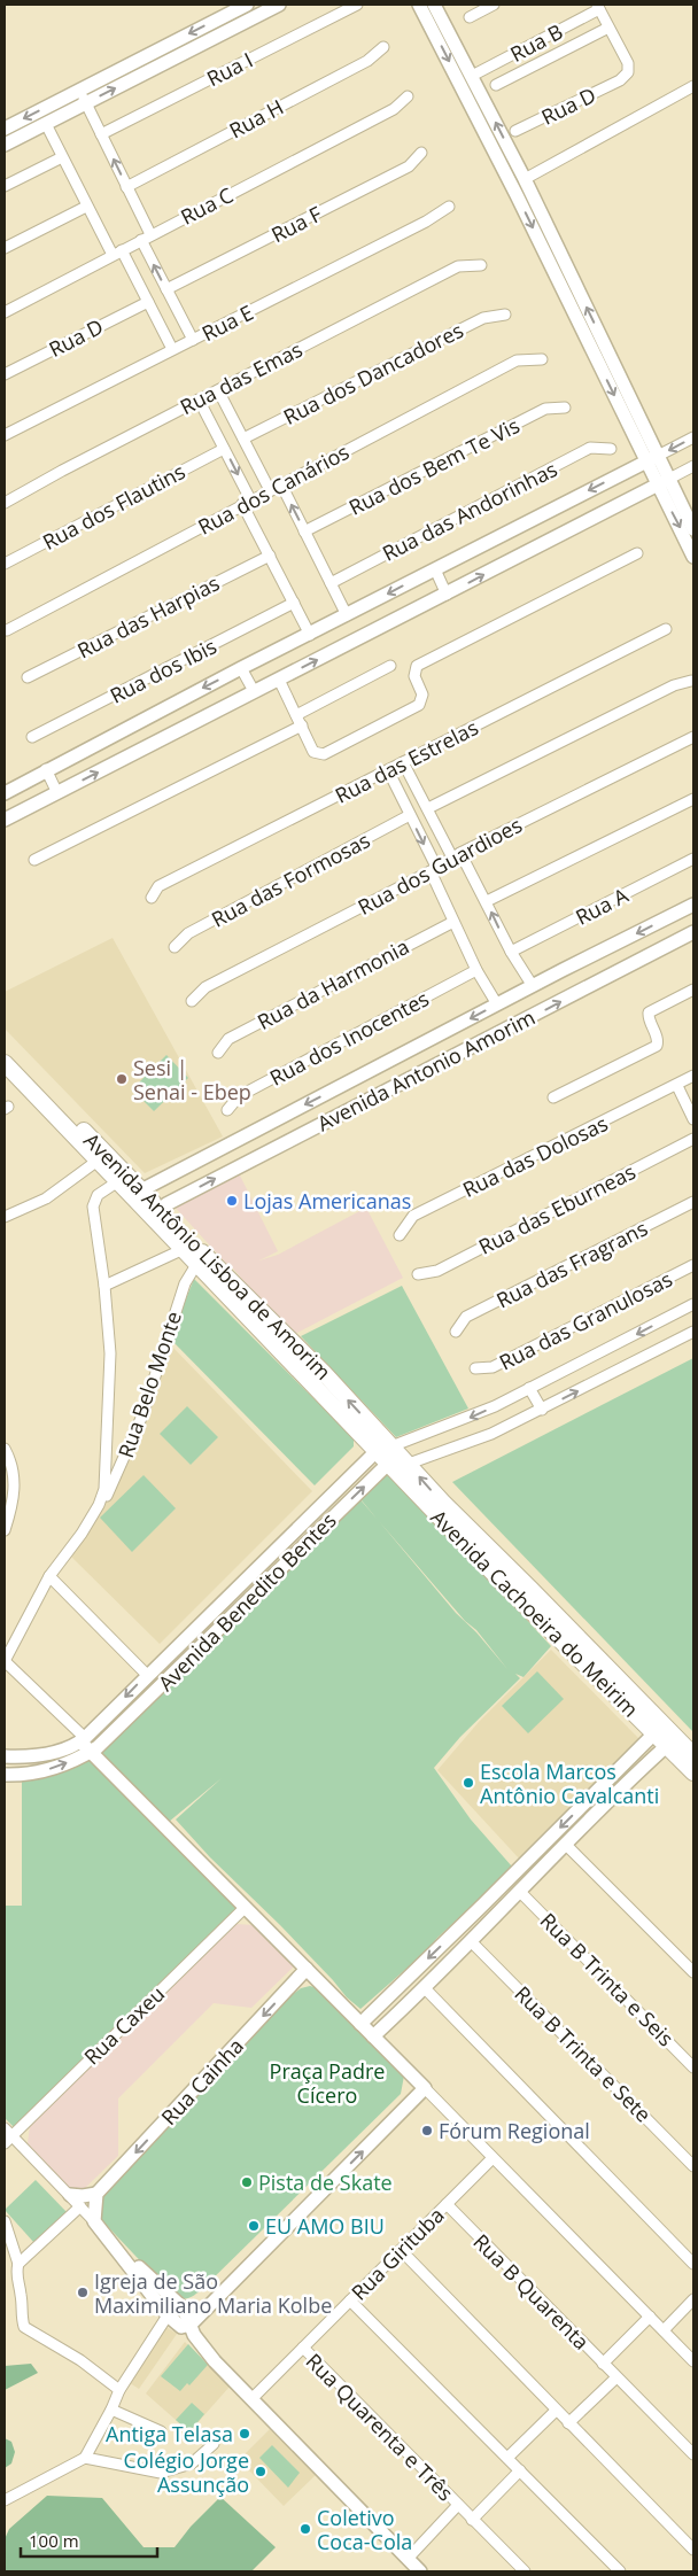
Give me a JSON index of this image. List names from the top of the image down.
{
  "streets": {
    "main road": ["Avenida Antônio Lisboa de Amorim", "Avenida Cachoeira do Meirim"],
    "street": [
      "Rua B",
      "Rua I",
      "Rua D",
      "Rua H",
      "Rua C",
      "Rua F",
      "Rua E",
      "Rua dos Dancadores",
      "Rua das Emas",
      "Rua dos Bem Te Vis",
      "Rua dos Canários",
      "Rua dos Flautins",
      "Rua das Andorinhas",
      "Rua das Harpias",
      "Rua dos Ibis",
      "Rua das Estrelas",
      "Rua dos Guardioes",
      "Rua das Formosas",
      "Rua A",
      "Rua da Harmonia",
      "Rua dos Inocentes",
      "Avenida Antonio Amorim",
      "Rua das Dolosas",
      "Rua das Eburneas",
      "Rua das Fragrans",
      "Rua das Granulosas",
      "Rua Belo Monte",
      "Avenida Benedito Bentes",
      "Rua B Trinta e Seis",
      "Rua Caxeu",
      "Rua B Trinta e Sete",
      "Rua Cainha",
      "Rua Girituba",
      "Rua B Quarenta",
      "Rua Quarenta e Três"
    ]
  },
  "crossings": [
    ["Rua B", "Rua D"],
    ["Rua das Estrelas", "Avenida Antonio Amorim"],
    ["Rua dos Guardioes", "Avenida Antonio Amorim"],
    ["Rua das Formosas", "Avenida Antonio Amorim"],
    ["Rua A", "Avenida Antonio Amorim"],
    ["Rua da Harmonia", "Avenida Antonio Amorim"],
    ["Rua dos Inocentes", "Avenida Antonio Amorim"],
    ["Avenida Antonio Amorim", "Avenida Antônio Lisboa de Amorim"],
    ["Avenida Antônio Lisboa de Amorim", "Rua Belo Monte"],
    ["Avenida Antônio Lisboa de Amorim", "Avenida Benedito Bentes"],
    ["Avenida Antônio Lisboa de Amorim", "Avenida Cachoeira do Meirim"],
    ["Avenida Benedito Bentes", "Avenida Cachoeira do Meirim"],
    ["Rua Girituba", "Rua B Quarenta"],
    ["Rua Girituba", "Rua Quarenta e Três"]
  ],
  "one_way": ["Rua Cainha"],
  "parks": ["Praça Padre Cícero"],
  "places": [
    "Sesi | Senai - Ebep",
    "Lojas Americanas",
    "Escola Marcos Antônio Cavalcanti",
    "Fórum Regional",
    "Pista de Skate",
    "EU AMO BIU",
    "Igreja de São Maximiliano Maria Kolbe",
    "Antiga Telasa",
    "Colégio Jorge Assunção",
    "Coletivo Coca-Cola"
  ],
  "scale_bar": "100 m"
}
